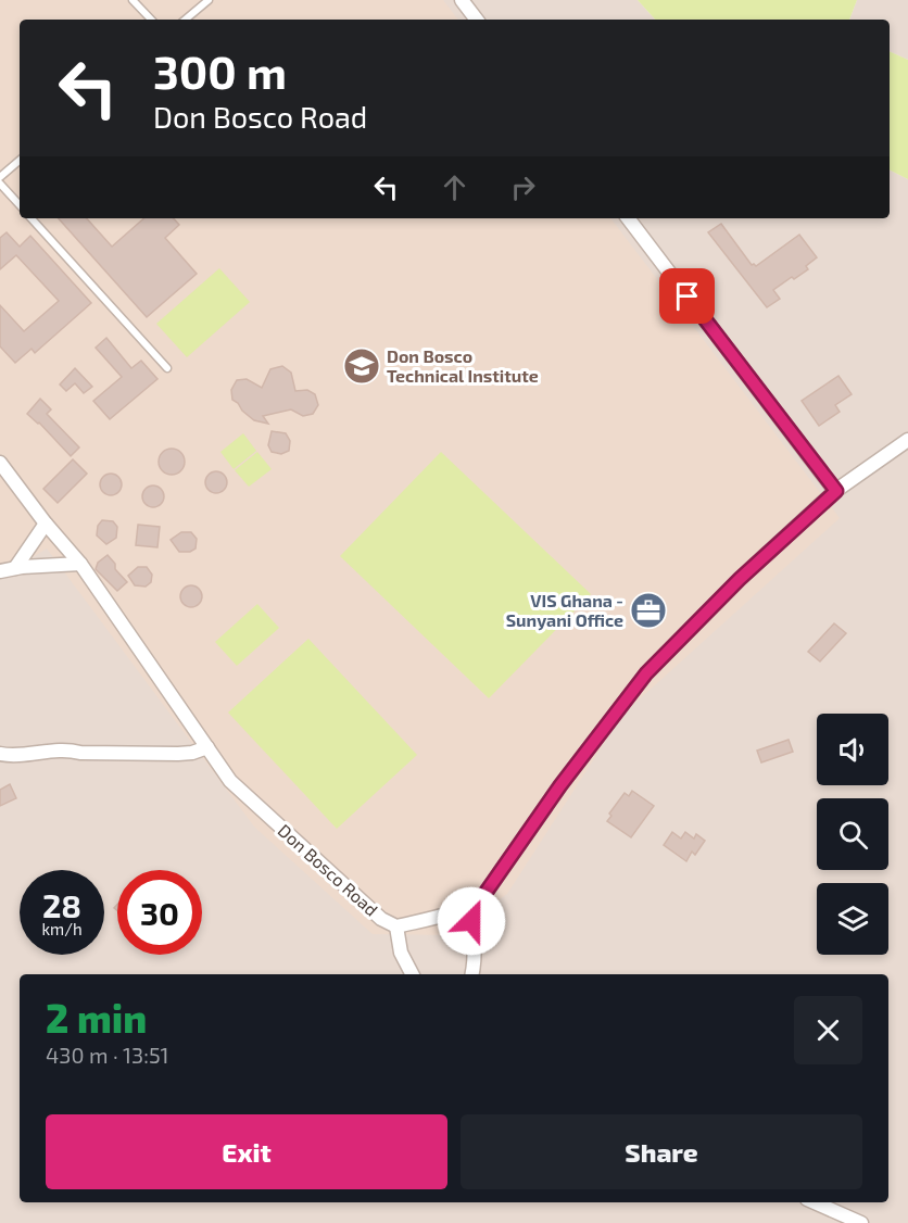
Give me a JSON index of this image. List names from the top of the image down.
{
  "streets": {
    "street": ["Don Bosco Road"]
  },
  "places": {
    "school or university": ["Don Bosco Technical Institute"],
    "office": ["VIS Ghana - Sunyani Office"]
  },
  "page": {
    "turn": ["300 m", "Don Bosco Road"],
    "speed": "28 km/h",
    "limit": "30",
    "heading": ["2 min", "430 m · 13:51"],
    "buttons": ["Exit", "Share"]
  }
}
